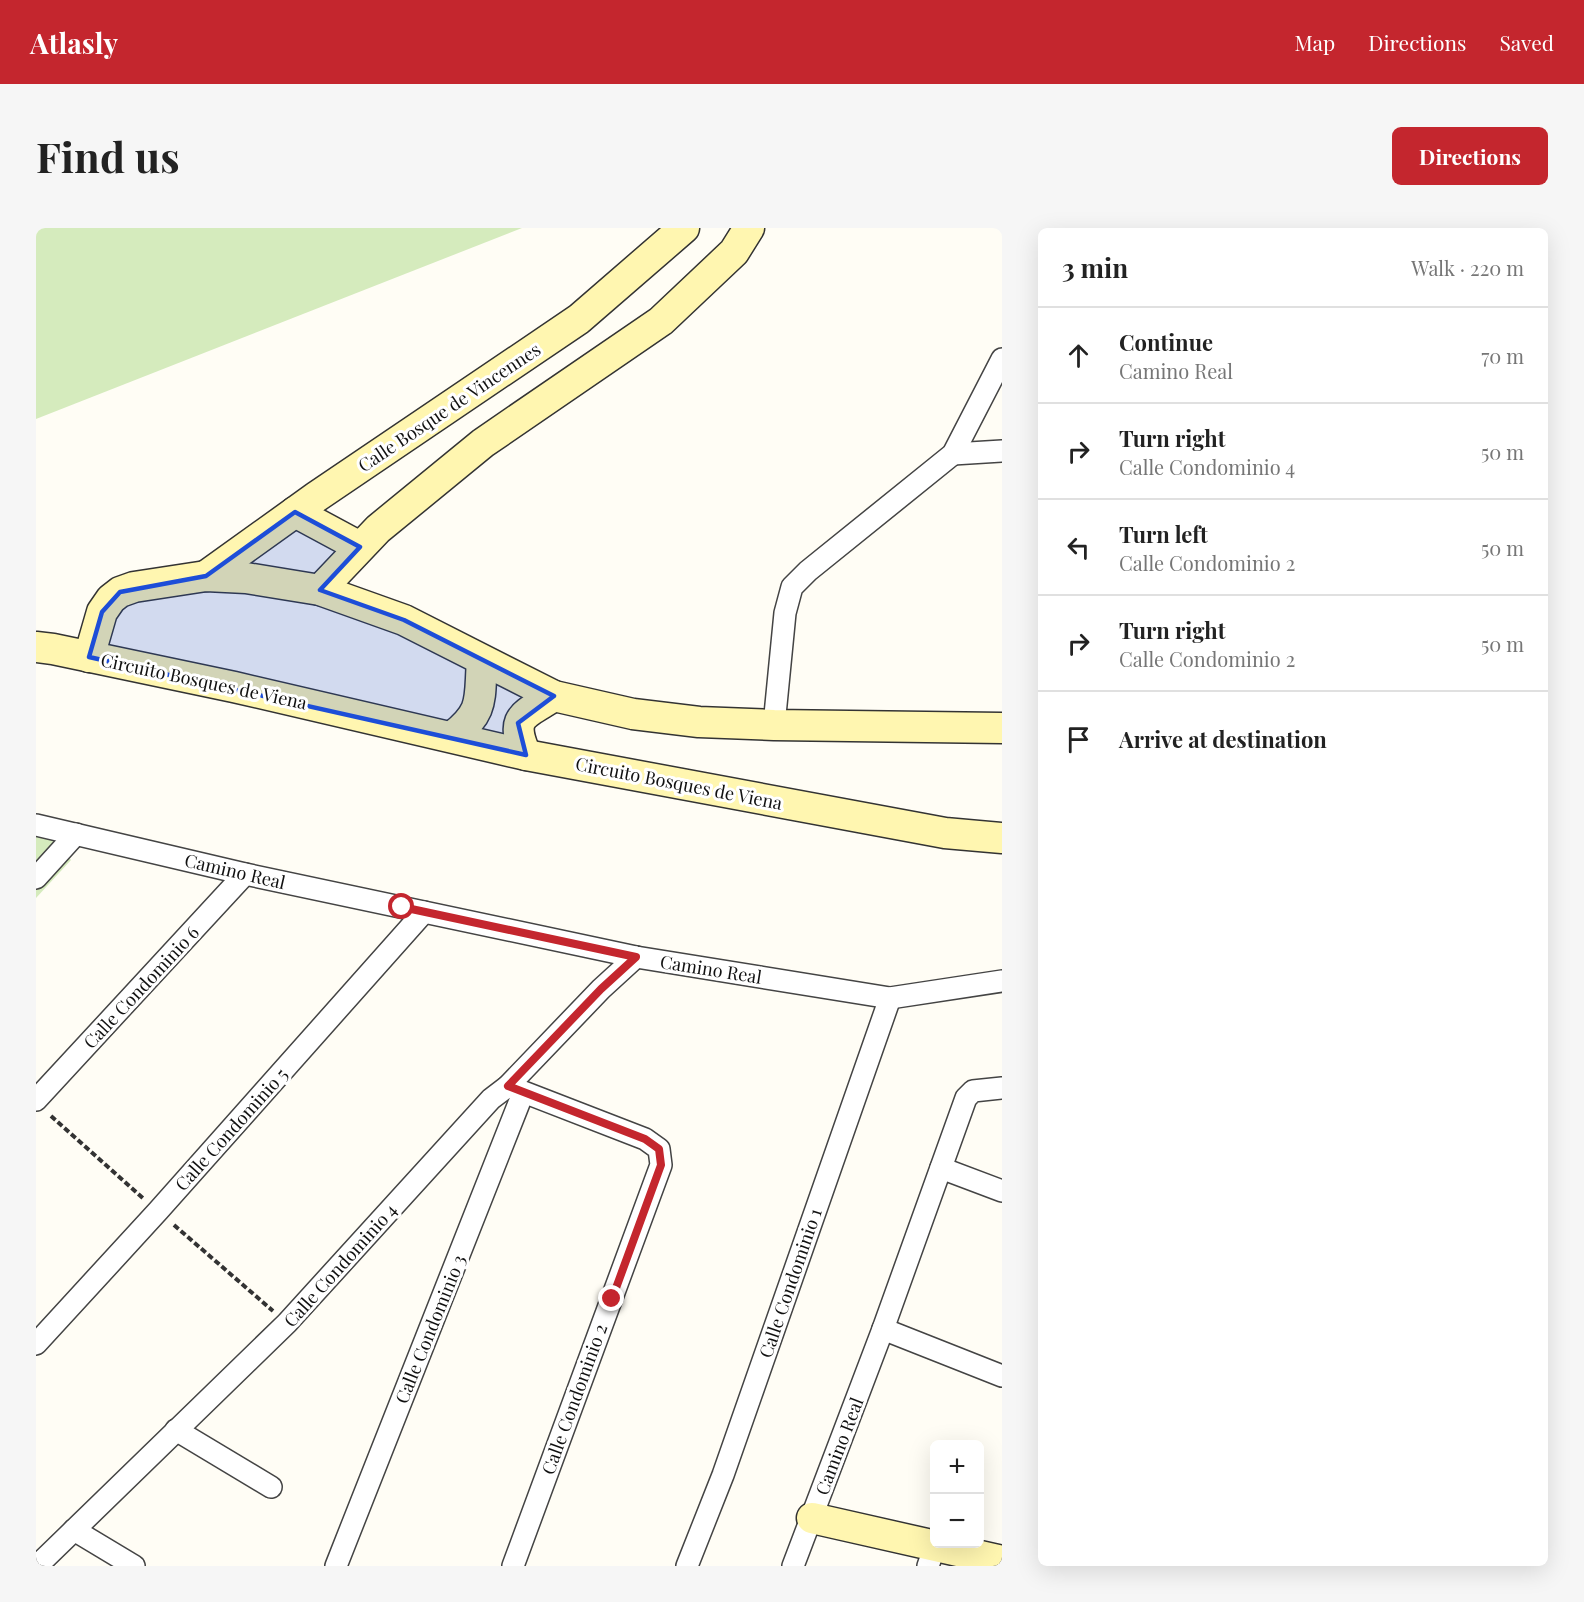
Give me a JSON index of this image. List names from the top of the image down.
{
  "streets": {
    "main road": ["Calle Bosque de Vincennes", "Circuito Bosques de Viena"],
    "street": [
      "Camino Real",
      "Calle Condominio 6",
      "Calle Condominio 5",
      "Calle Condominio 4",
      "Calle Condominio 1",
      "Calle Condominio 3",
      "Calle Condominio 2"
    ]
  },
  "crossings": [
    ["Calle Bosque de Vincennes", "Circuito Bosques de Viena"],
    ["Camino Real", "Calle Condominio 6"],
    ["Camino Real", "Calle Condominio 5"],
    ["Camino Real", "Calle Condominio 4"],
    ["Camino Real", "Calle Condominio 1"],
    ["Calle Condominio 4", "Calle Condominio 3"],
    ["Calle Condominio 4", "Calle Condominio 2"],
    ["Calle Condominio 3", "Calle Condominio 2"]
  ],
  "page": {
    "header": "Atlasly",
    "nav": ["Map", "Directions", "Saved"],
    "buttons": "Directions",
    "title": "Find us",
    "heading": ["3 min", "Walk · 220 m"],
    "list": [
      ["Continue", "Camino Real", "70 m"],
      ["Turn right", "Calle Condominio 4", "50 m"],
      ["Turn left", "Calle Condominio 2", "50 m"],
      ["Turn right", "Calle Condominio 2", "50 m"],
      "Arrive at destination"
    ],
    "map_buttons": ["+", "−"]
  }
}
